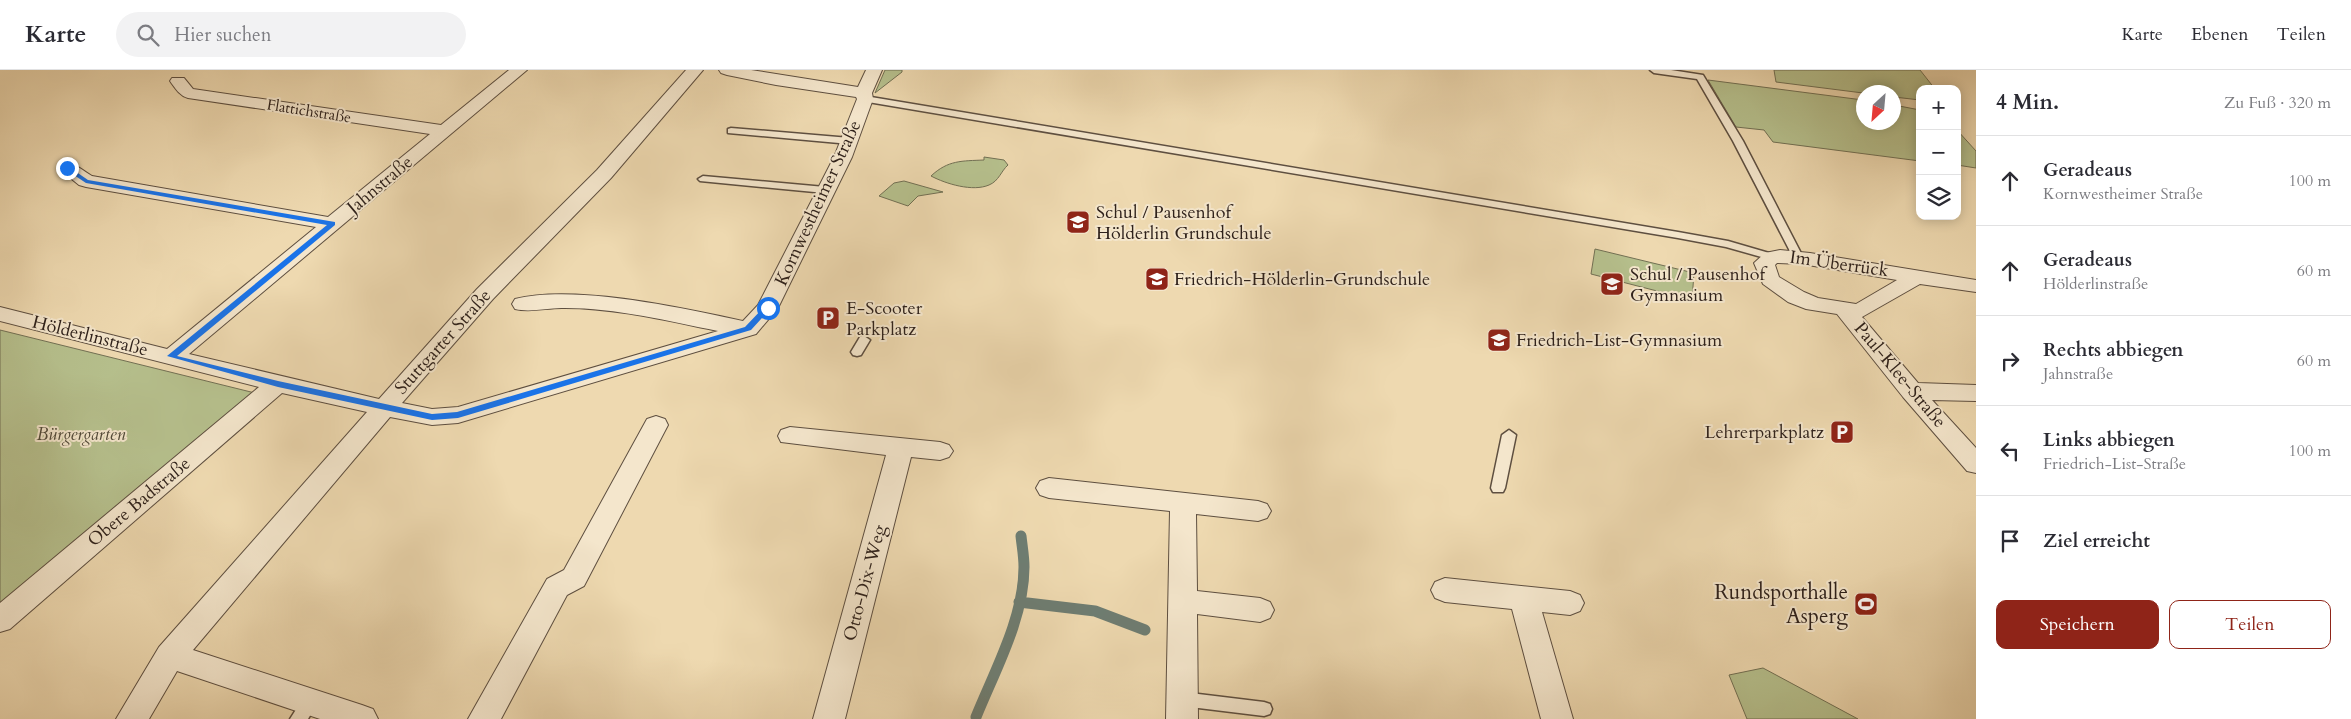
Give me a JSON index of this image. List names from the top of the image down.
{
  "streets": {
    "street": [
      "Flattichstraße",
      "Jahnstraße",
      "Kornwestheimer Straße",
      "Im Überrück",
      "Hölderlinstraße",
      "Stuttgarter Straße",
      "Paul-Klee-Straße",
      "Obere Badstraße",
      "Otto-Dix-Weg"
    ]
  },
  "crossings": [
    ["Flattichstraße", "Jahnstraße"],
    ["Jahnstraße", "Hölderlinstraße"],
    ["Kornwestheimer Straße", "Hölderlinstraße"],
    ["Kornwestheimer Straße", "Stuttgarter Straße"],
    ["Im Überrück", "Paul-Klee-Straße"],
    ["Hölderlinstraße", "Stuttgarter Straße"],
    ["Hölderlinstraße", "Obere Badstraße"]
  ],
  "parks": ["Bürgergarten"],
  "places": {
    "school or university": [
      "Schul / Pausenhof Hölderlin Grundschule",
      "Friedrich-Hölderlin-Grundschule",
      "Schul / Pausenhof Gymnasium",
      "Friedrich-List-Gymnasium"
    ],
    "parking": ["E-Scooter Parkplatz", "Lehrerparkplatz"],
    "sports": ["Rundsporthalle Asperg"]
  },
  "north": "bottom left",
  "page": {
    "header": "Karte",
    "search": "Hier suchen",
    "nav": ["Karte", "Ebenen", "Teilen"],
    "heading": ["4 Min.", "Zu Fuß · 320 m"],
    "map_buttons": ["+", "−"],
    "list": [
      ["Geradeaus", "Kornwestheimer Straße", "100 m"],
      ["Geradeaus", "Hölderlinstraße", "60 m"],
      ["Rechts abbiegen", "Jahnstraße", "60 m"],
      ["Links abbiegen", "Friedrich-List-Straße", "100 m"],
      "Ziel erreicht"
    ],
    "buttons": ["Speichern", "Teilen"]
  }
}
